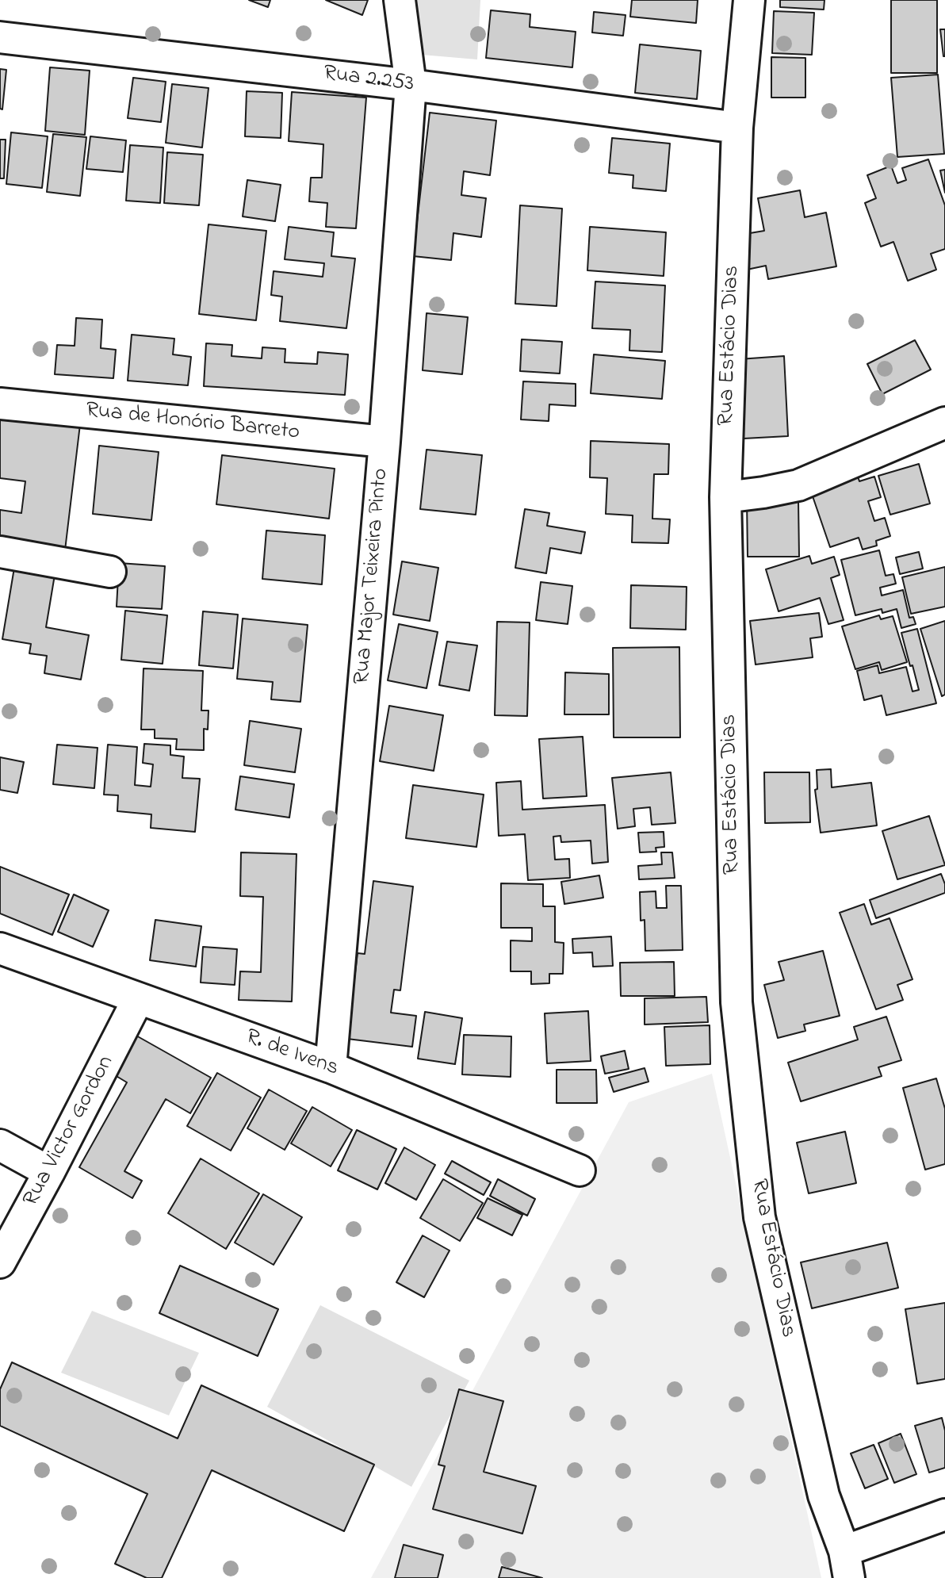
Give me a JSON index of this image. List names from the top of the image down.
{
  "streets": {
    "street": [
      "Rua 2.253",
      "Rua Estácio Dias",
      "Rua de Honório Barreto",
      "Rua Major Teixeira Pinto",
      "R. de Ivens",
      "Rua Victor Gordon"
    ]
  },
  "crossings": [
    ["Rua 2.253", "Rua Estácio Dias"],
    ["Rua 2.253", "Rua Major Teixeira Pinto"],
    ["Rua de Honório Barreto", "Rua Major Teixeira Pinto"],
    ["Rua Major Teixeira Pinto", "R. de Ivens"],
    ["R. de Ivens", "Rua Victor Gordon"]
  ]
}
